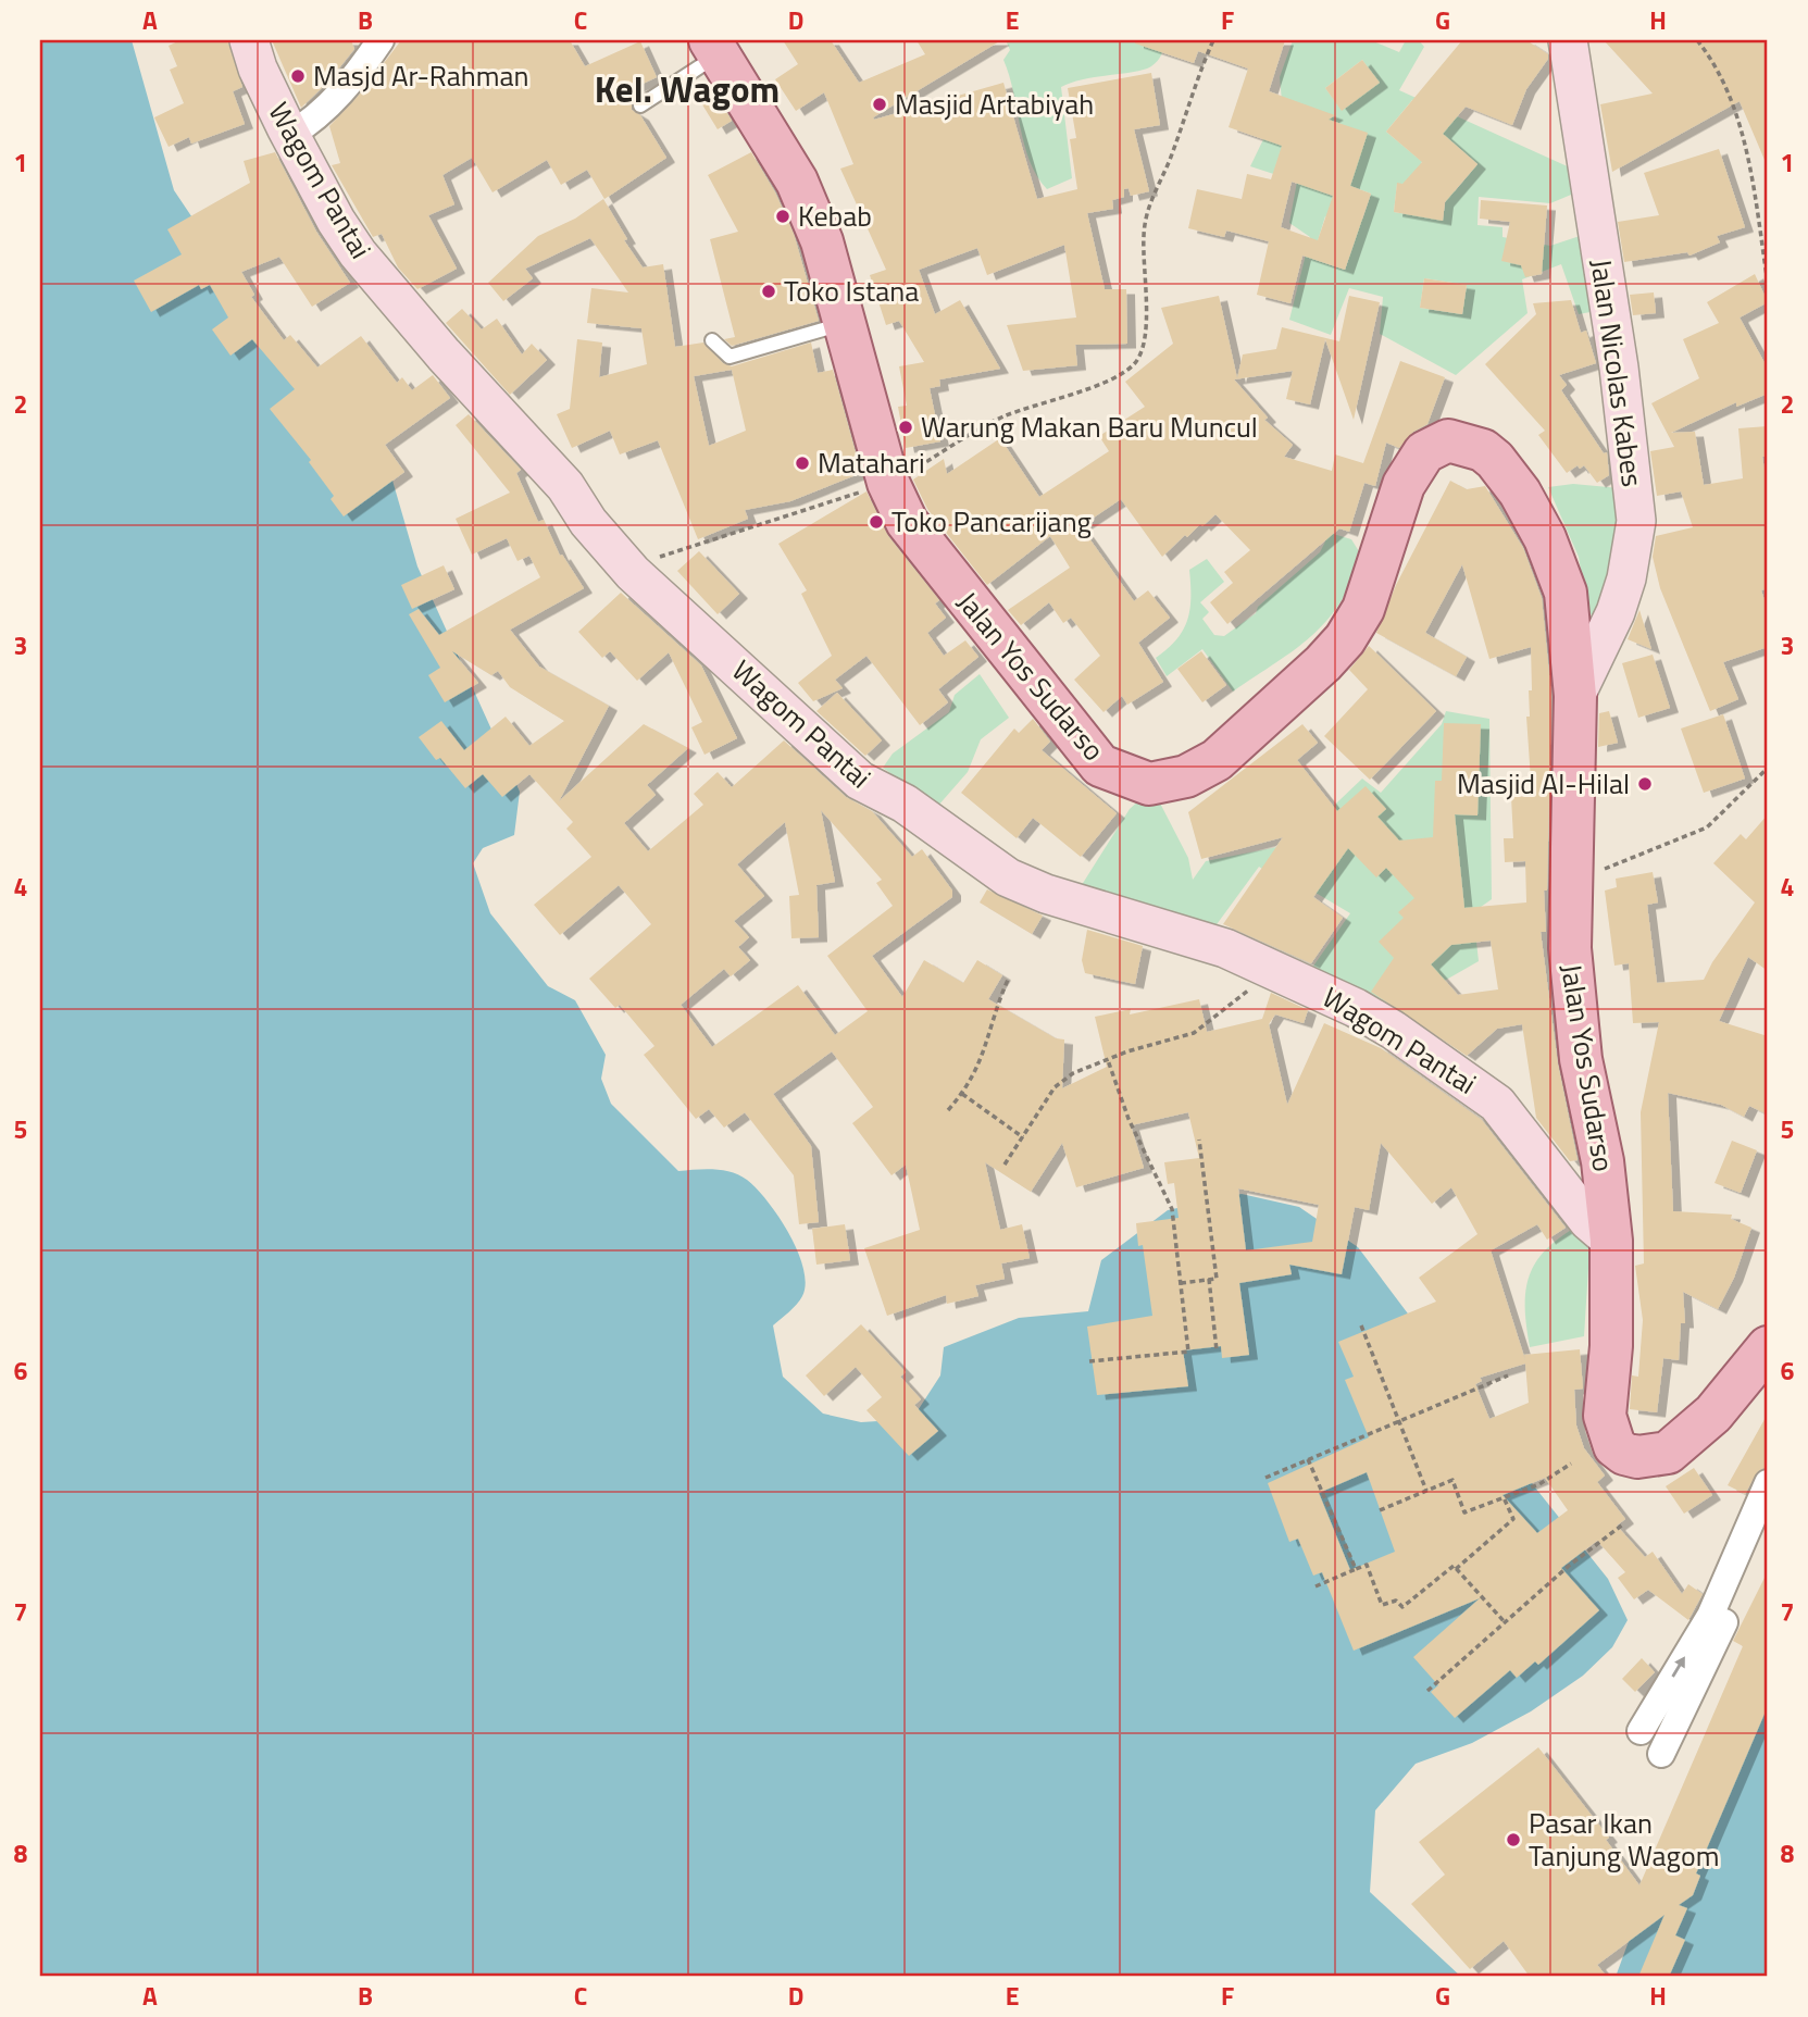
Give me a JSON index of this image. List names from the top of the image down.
{
  "streets": {
    "main road": ["Jalan Yos Sudarso"],
    "street": ["Wagom Pantai", "Jalan Nicolas Kabes"]
  },
  "crossings": [
    ["Wagom Pantai", "Jalan Yos Sudarso"],
    ["Jalan Nicolas Kabes", "Jalan Yos Sudarso"]
  ],
  "districts": ["Kel. Wagom"],
  "places": [
    "Masjd Ar-Rahman",
    "Masjid Artabiyah",
    "Kebab",
    "Toko Istana",
    "Warung Makan Baru Muncul",
    "Matahari",
    "Toko Pancarijang",
    "Masjid Al-Hilal",
    "Pasar Ikan Tanjung Wagom"
  ],
  "grid": {
    "columns": [
      "A",
      "B",
      "C",
      "D",
      "E",
      "F",
      "G",
      "H"
    ],
    "rows": [
      "1",
      "2",
      "3",
      "4",
      "5",
      "6",
      "7",
      "8"
    ]
  }
}
